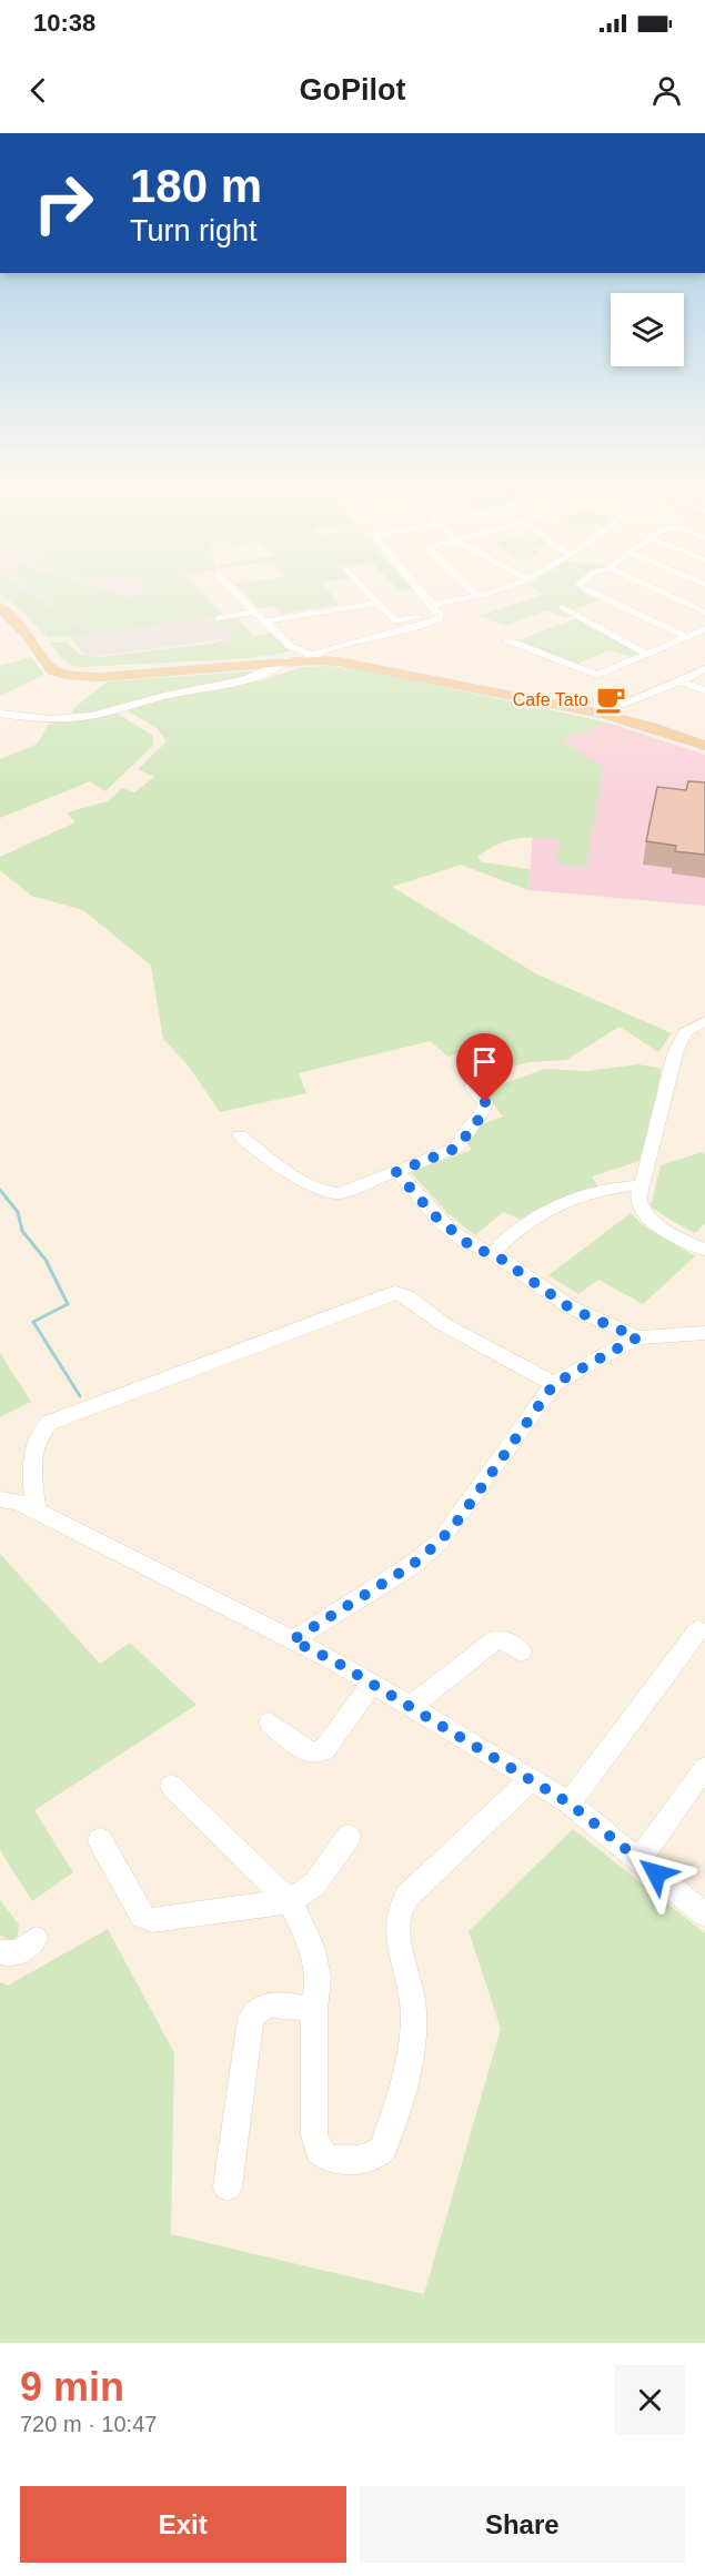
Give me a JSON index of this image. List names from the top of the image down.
{
  "places": {
    "cafe": ["Cafe Tato"]
  },
  "page": {
    "status": "10:38",
    "header": "GoPilot",
    "turn": ["180 m", "Turn right"],
    "heading": ["9 min", "720 m · 10:47"],
    "buttons": ["Exit", "Share"]
  }
}
